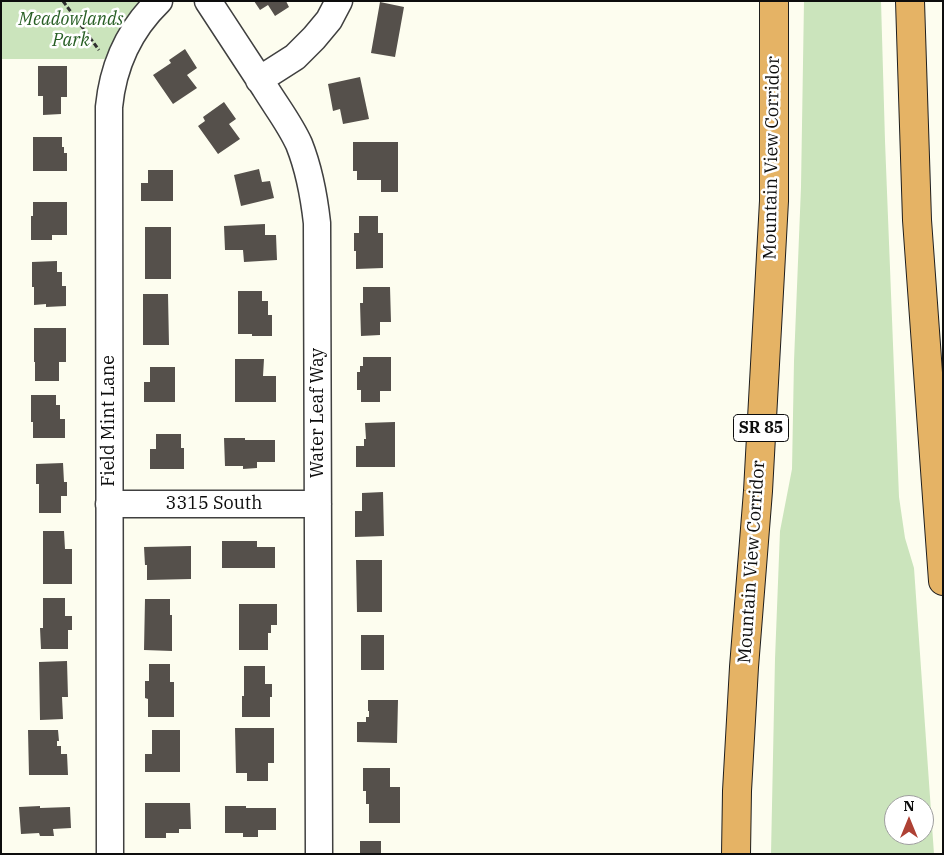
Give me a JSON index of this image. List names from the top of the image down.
{
  "streets": {
    "highway": ["Mountain View Corridor", "SR 85"],
    "street": ["Water Leaf Way", "Field Mint Lane", "3315 South"]
  },
  "crossings": [
    ["Water Leaf Way", "3315 South"],
    ["Field Mint Lane", "3315 South"]
  ],
  "parks": ["Meadowlands Park"],
  "north": "top"
}
